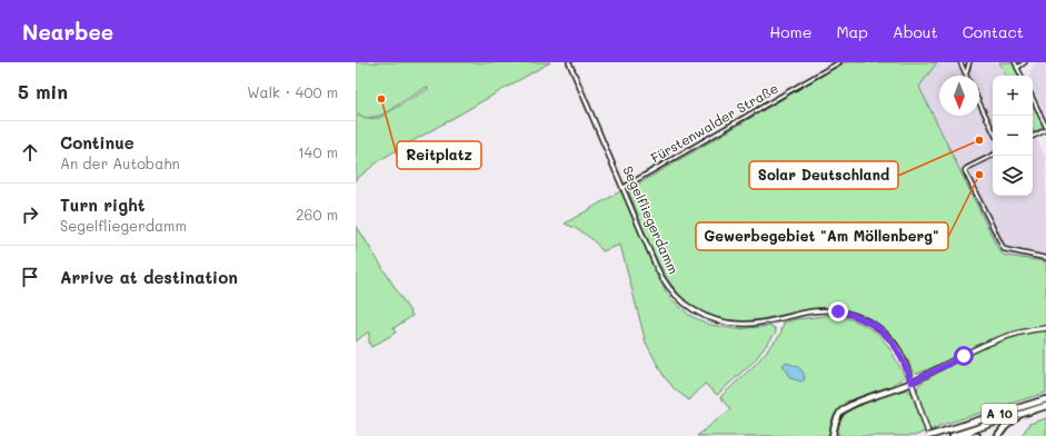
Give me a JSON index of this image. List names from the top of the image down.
{
  "streets": {
    "highway": ["A 10"],
    "main road": ["Segelfliegerdamm"],
    "street": ["Fürstenwalder Straße"]
  },
  "crossings": [
    ["Fürstenwalder Straße", "Segelfliegerdamm"],
    ["Segelfliegerdamm", "A 10"]
  ],
  "places": ["Reitplatz", "Solar Deutschland", "Gewerbegebiet \"Am Möllenberg\""],
  "north": "bottom",
  "page": {
    "header": "Nearbee",
    "nav": [
      "Home",
      "Map",
      "About",
      "Contact"
    ],
    "heading": ["5 min", "Walk · 400 m"],
    "map_buttons": ["+", "−"],
    "list": [
      ["Continue", "An der Autobahn", "140 m"],
      ["Turn right", "Segelfliegerdamm", "260 m"],
      "Arrive at destination"
    ]
  }
}
